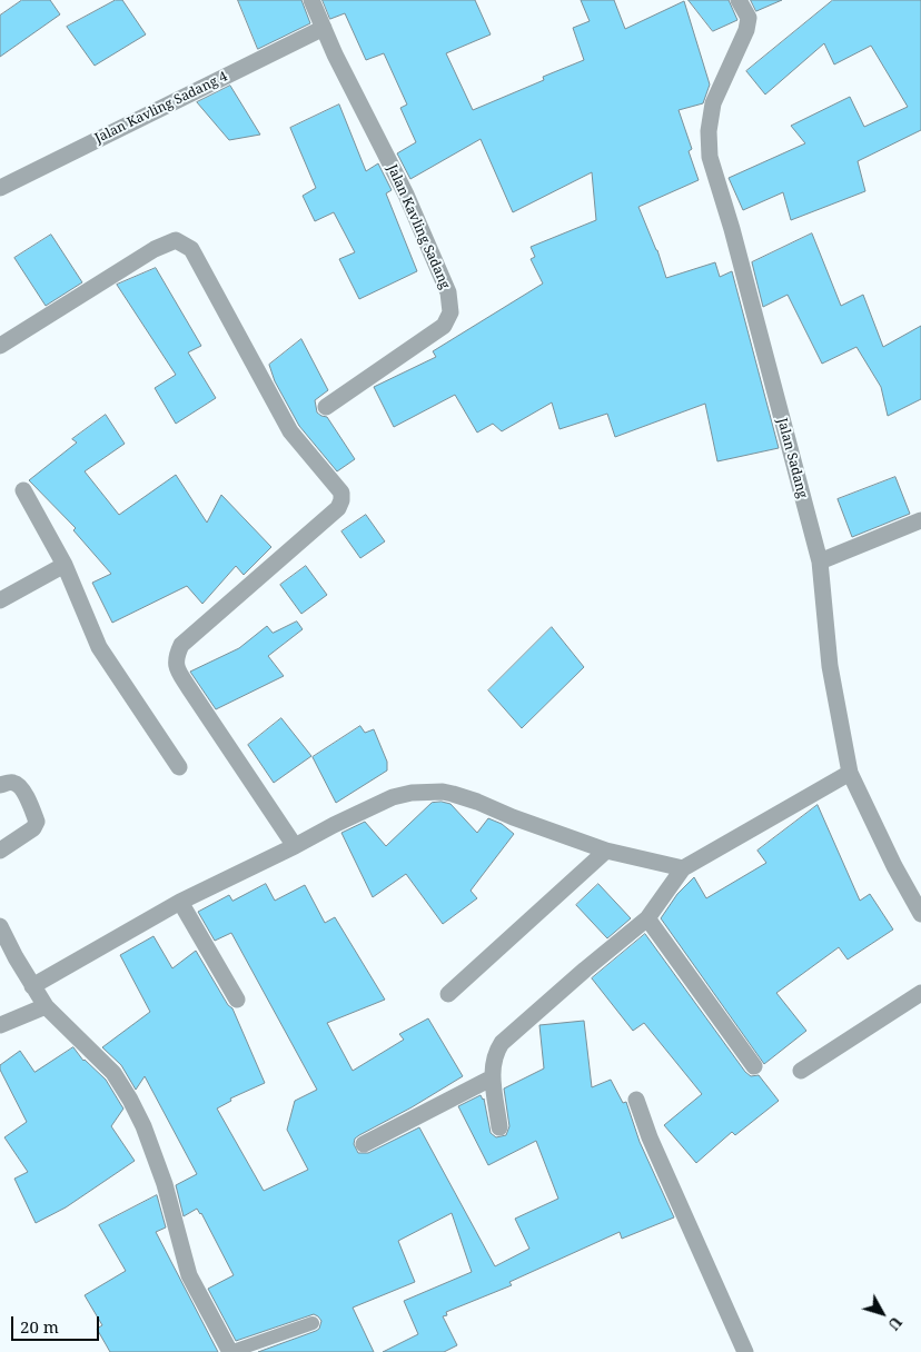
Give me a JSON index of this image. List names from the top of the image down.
{
  "streets": {
    "street": ["Jalan Kavling Sadang 4", "Jalan Kavling Sadang", "Jalan Sadang"]
  },
  "crossings": [
    ["Jalan Kavling Sadang 4", "Jalan Kavling Sadang"]
  ],
  "scale_bar": "20 m",
  "north": "bottom right"
}
